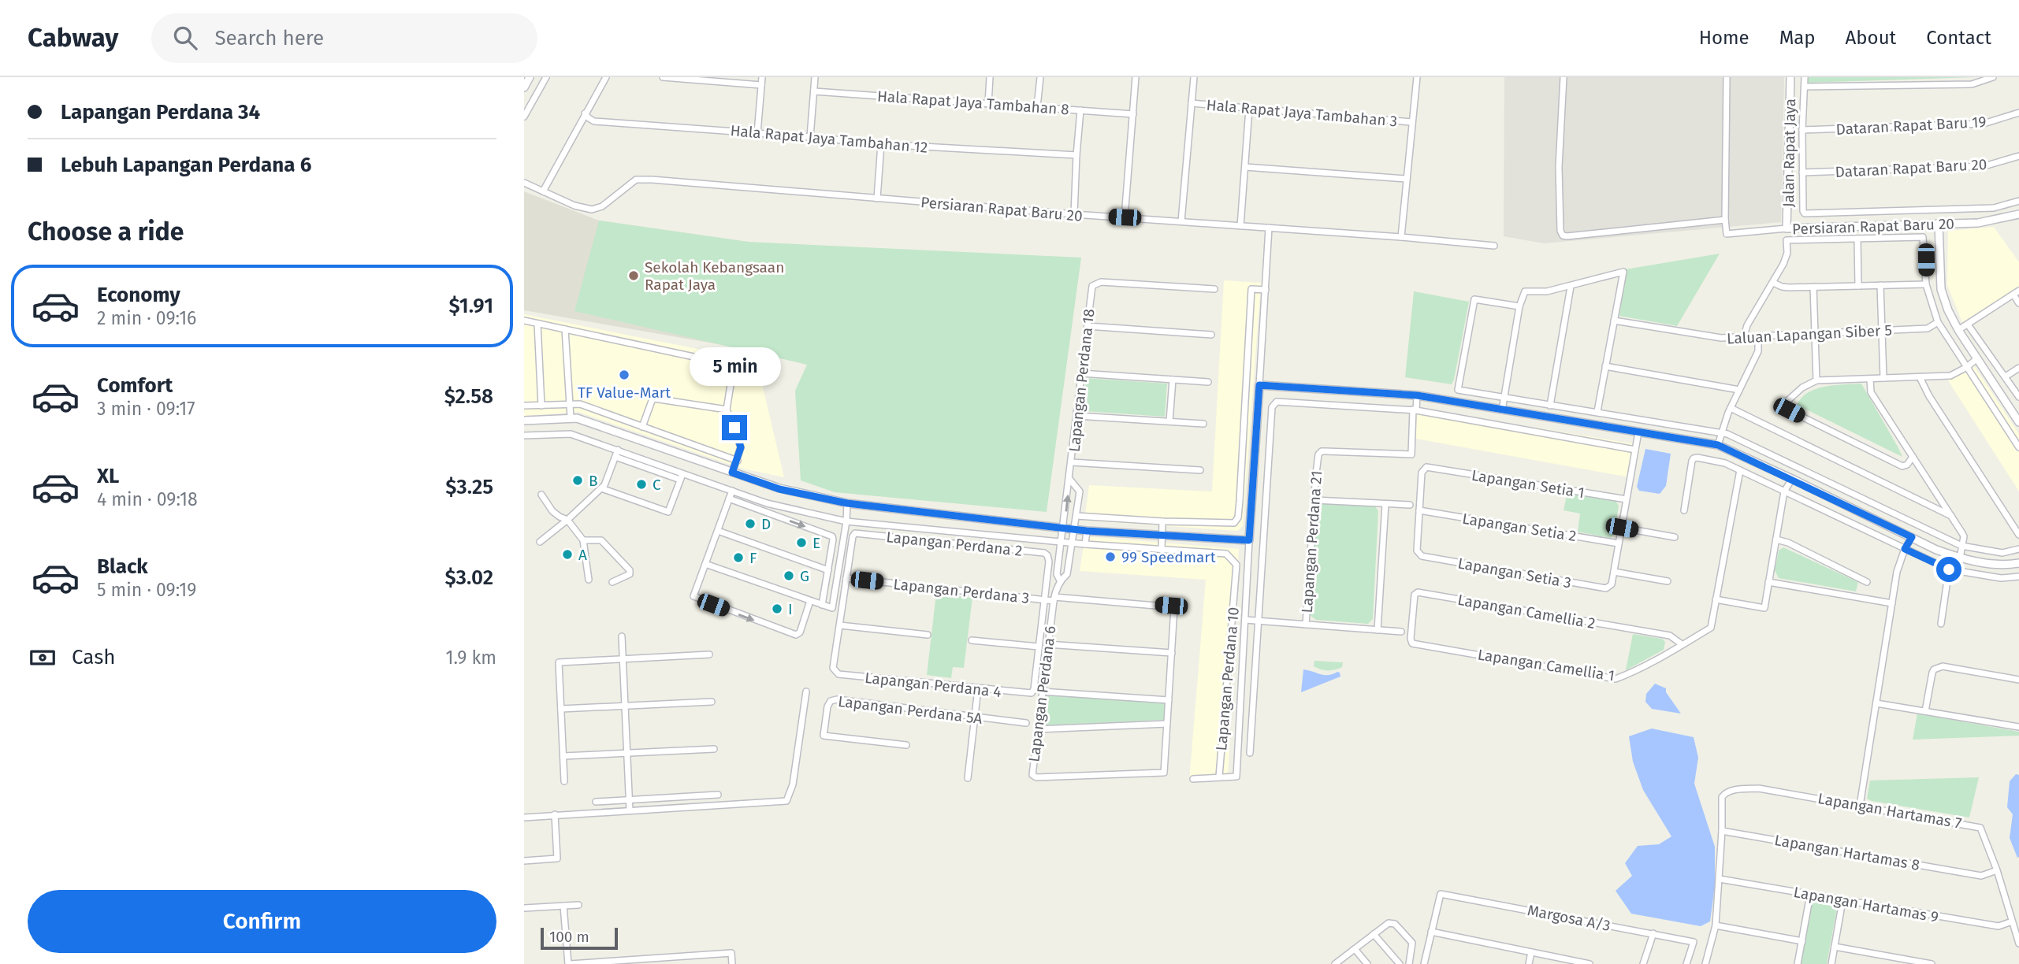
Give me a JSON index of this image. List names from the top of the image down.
{
  "streets": {
    "street": [
      "Hala Rapat Jaya Tambahan 8",
      "Hala Rapat Jaya Tambahan 3",
      "Dataran Rapat Baru 19",
      "Hala Rapat Jaya Tambahan 12",
      "Jalan Rapat Jaya",
      "Dataran Rapat Baru 20",
      "Persiaran Rapat Baru 20",
      "Laluan Lapangan Siber 5",
      "Lapangan Perdana 18",
      "Lapangan Setia 1",
      "Lapangan Setia 2",
      "Lapangan Perdana 21",
      "Lapangan Perdana 2",
      "Lapangan Setia 3",
      "Lapangan Perdana 3",
      "Lapangan Camellia 2",
      "Lapangan Camellia 1",
      "Lapangan Perdana 10",
      "Lapangan Perdana 4",
      "Lapangan Perdana 6",
      "Lapangan Perdana 5A",
      "Lapangan Hartamas 7",
      "Lapangan Hartamas 8",
      "Lapangan Hartamas 9",
      "Margosa A/3"
    ]
  },
  "crossings": [
    ["Jalan Rapat Jaya", "Persiaran Rapat Baru 20"],
    ["Lapangan Perdana 18", "Lapangan Perdana 6"],
    ["Lapangan Setia 1", "Lapangan Setia 2"],
    ["Lapangan Setia 1", "Lapangan Setia 3"],
    ["Lapangan Setia 2", "Lapangan Setia 3"],
    ["Lapangan Perdana 2", "Lapangan Perdana 3"],
    ["Lapangan Perdana 3", "Lapangan Perdana 6"],
    ["Lapangan Camellia 2", "Lapangan Camellia 1"],
    ["Lapangan Hartamas 7", "Lapangan Hartamas 8"],
    ["Lapangan Hartamas 7", "Lapangan Hartamas 9"]
  ],
  "places": [
    "Sekolah Kebangsaan Rapat Jaya",
    "TF Value-Mart",
    "B",
    "C",
    "D",
    "E",
    "A",
    "99 Speedmart",
    "F",
    "G",
    "I"
  ],
  "scale_bar": "100 m",
  "page": {
    "header": "Cabway",
    "search": "Search here",
    "nav": [
      "Home",
      "Map",
      "About",
      "Contact"
    ],
    "banner": ["Lapangan Perdana 34", "Lebuh Lapangan Perdana 6"],
    "heading": "Choose a ride",
    "list": [
      {
        "name": "Economy",
        "note": "2 min · 09:16",
        "value": "$1.91"
      },
      {
        "name": "Comfort",
        "note": "3 min · 09:17",
        "value": "$2.58"
      },
      {
        "name": "XL",
        "note": "4 min · 09:18",
        "value": "$3.25"
      },
      {
        "name": "Black",
        "note": "5 min · 09:19",
        "value": "$3.02"
      }
    ],
    "bubble": "5 min",
    "pay": ["Cash", "1.9 km"],
    "buttons": "Confirm",
    "scale": "100 m"
  }
}
